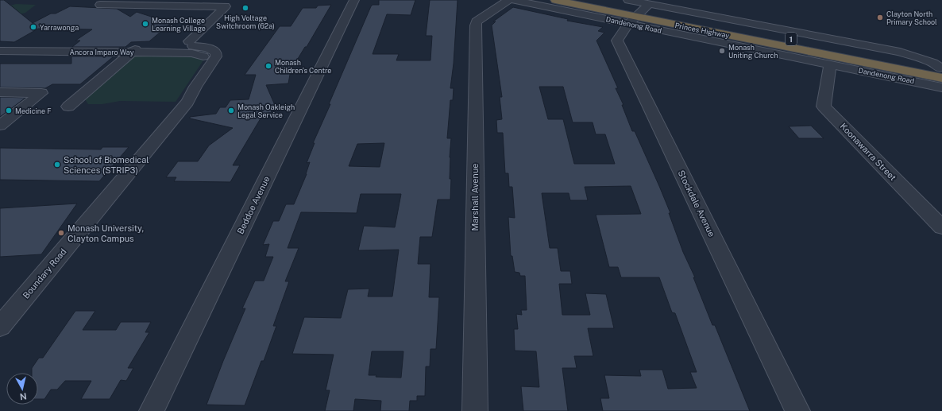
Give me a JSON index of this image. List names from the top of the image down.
{
  "streets": {
    "highway": ["Princes Highway", "1"],
    "street": [
      "Dandenong Road",
      "Ancora Imparo Way",
      "Koonawarra Street",
      "Marshall Avenue",
      "Stockdale Avenue",
      "Beddoe Avenue",
      "Boundary Road"
    ]
  },
  "crossings": [
    ["Dandenong Road", "Princes Highway"],
    ["Dandenong Road", "Koonawarra Street"],
    ["Dandenong Road", "Stockdale Avenue"],
    ["Princes Highway", "Stockdale Avenue"],
    ["Ancora Imparo Way", "Boundary Road"]
  ],
  "places": [
    "High Voltage Switchroom (62a)",
    "Clayton North Primary School",
    "Monash College Learning Village",
    "Yarrawonga",
    "Monash Uniting Church",
    "Monash Children's Centre",
    "Medicine F",
    "Monash Oakleigh Legal Service",
    "School of Biomedical Sciences (STRIP3)",
    "Monash University, Clayton Campus"
  ],
  "north": "bottom"
}
